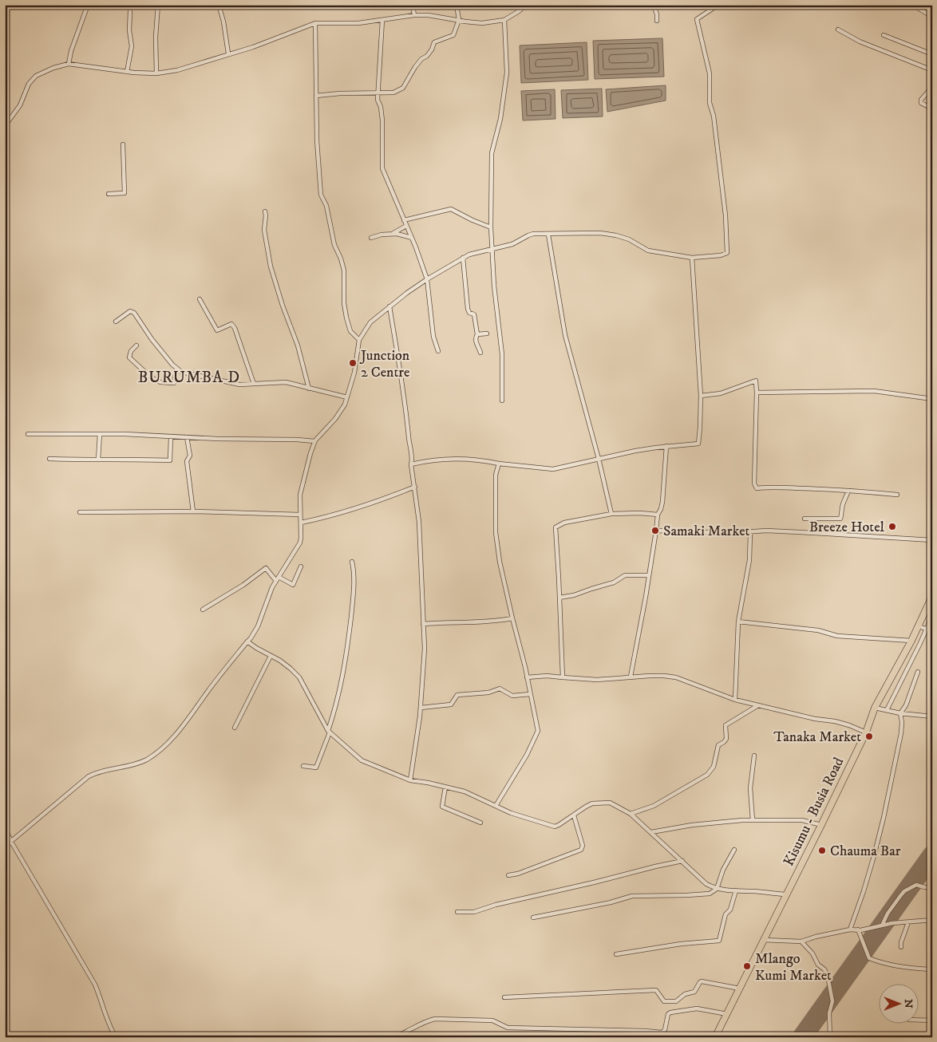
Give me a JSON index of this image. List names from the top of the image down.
{
  "streets": {
    "highway": ["Kisumu - Busia Road"]
  },
  "districts": ["BURUMBA D"],
  "places": [
    "Junction 2 Centre",
    "Breeze Hotel",
    "Samaki Market",
    "Tanaka Market",
    "Chauma Bar",
    "Mlango Kumi Market"
  ],
  "north": "right"
}
